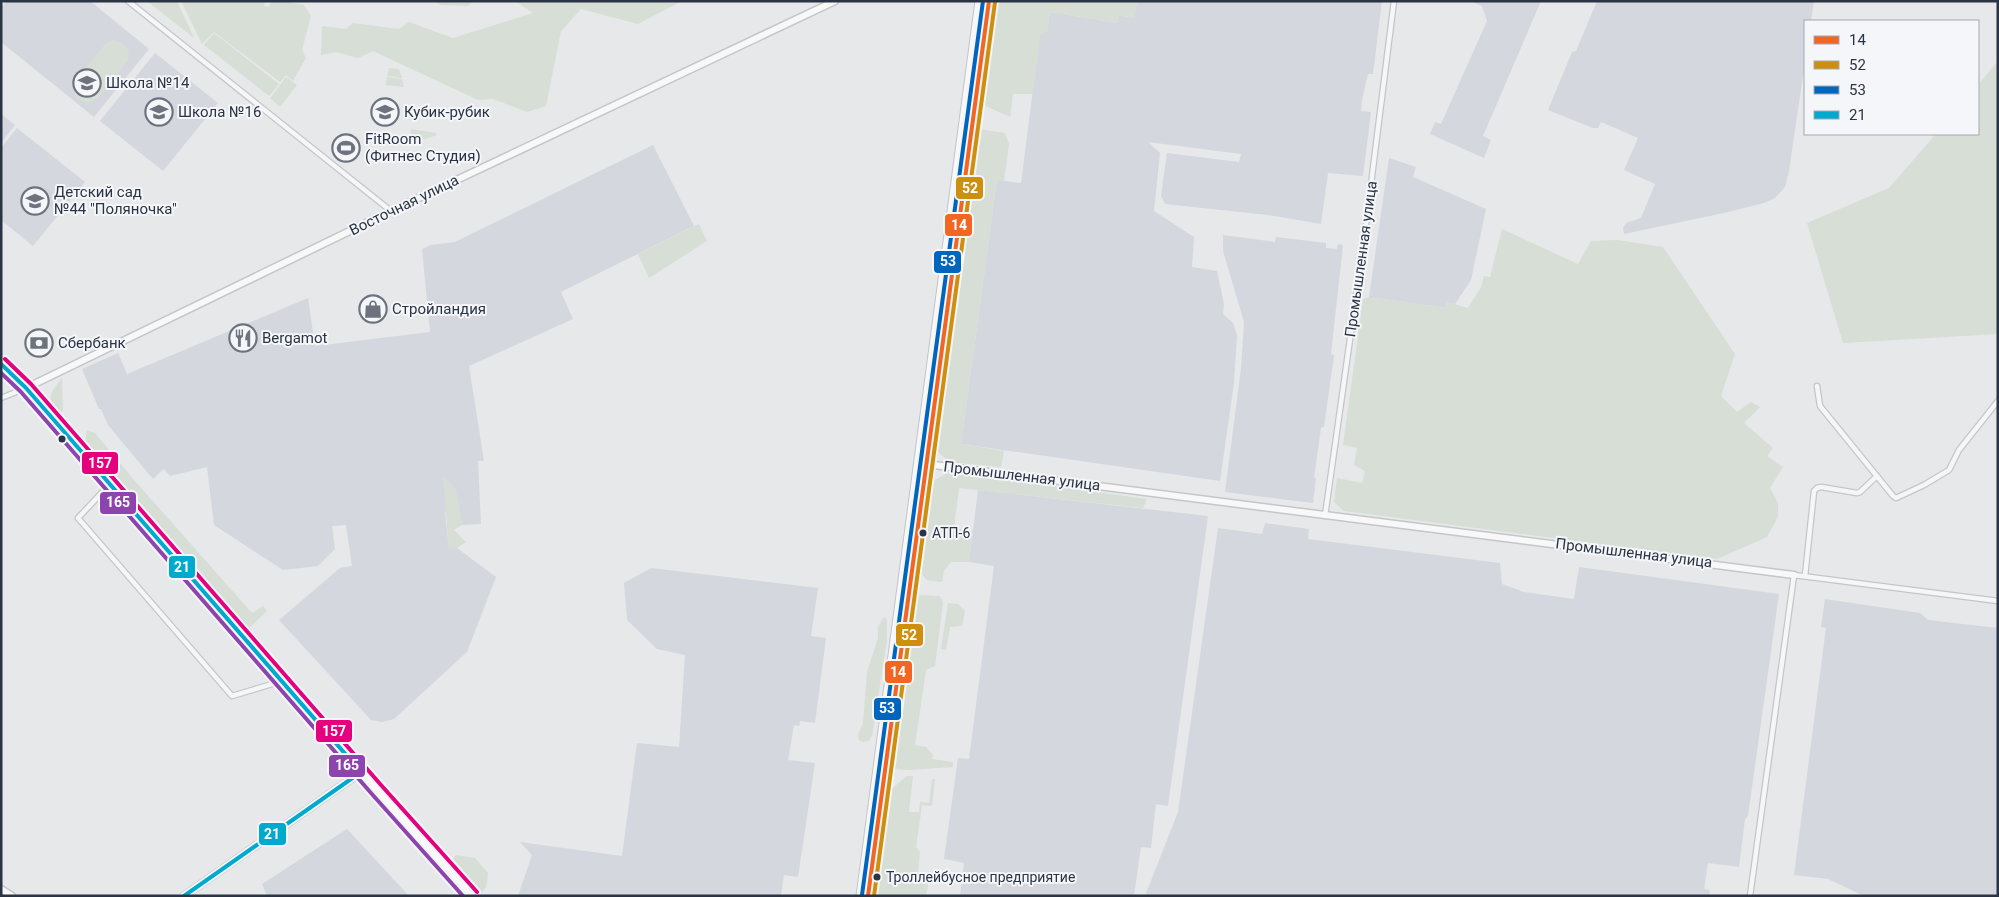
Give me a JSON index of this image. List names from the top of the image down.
{
  "streets": {
    "main road": ["Восточная улица", "Промышленная улица"]
  },
  "places": {
    "school or university": [
      "Школа №14",
      "Школа №16",
      "Кубик-рубик",
      "Детский сад №44 \"Поляночка\""
    ],
    "sports": ["FitRoom (Фитнес Студия)"],
    "shop": ["Стройландия"],
    "restaurant": ["Bergamot"],
    "bank": ["Сбербанк"],
    "other": ["АТП-6", "Троллейбусное предприятие"]
  },
  "lines": [
    "transit line 14",
    "transit line 53",
    "transit line 52",
    "transit line 157",
    "transit line 21",
    "transit line 165"
  ],
  "legend": [
    "14",
    "52",
    "53",
    "21"
  ]
}
